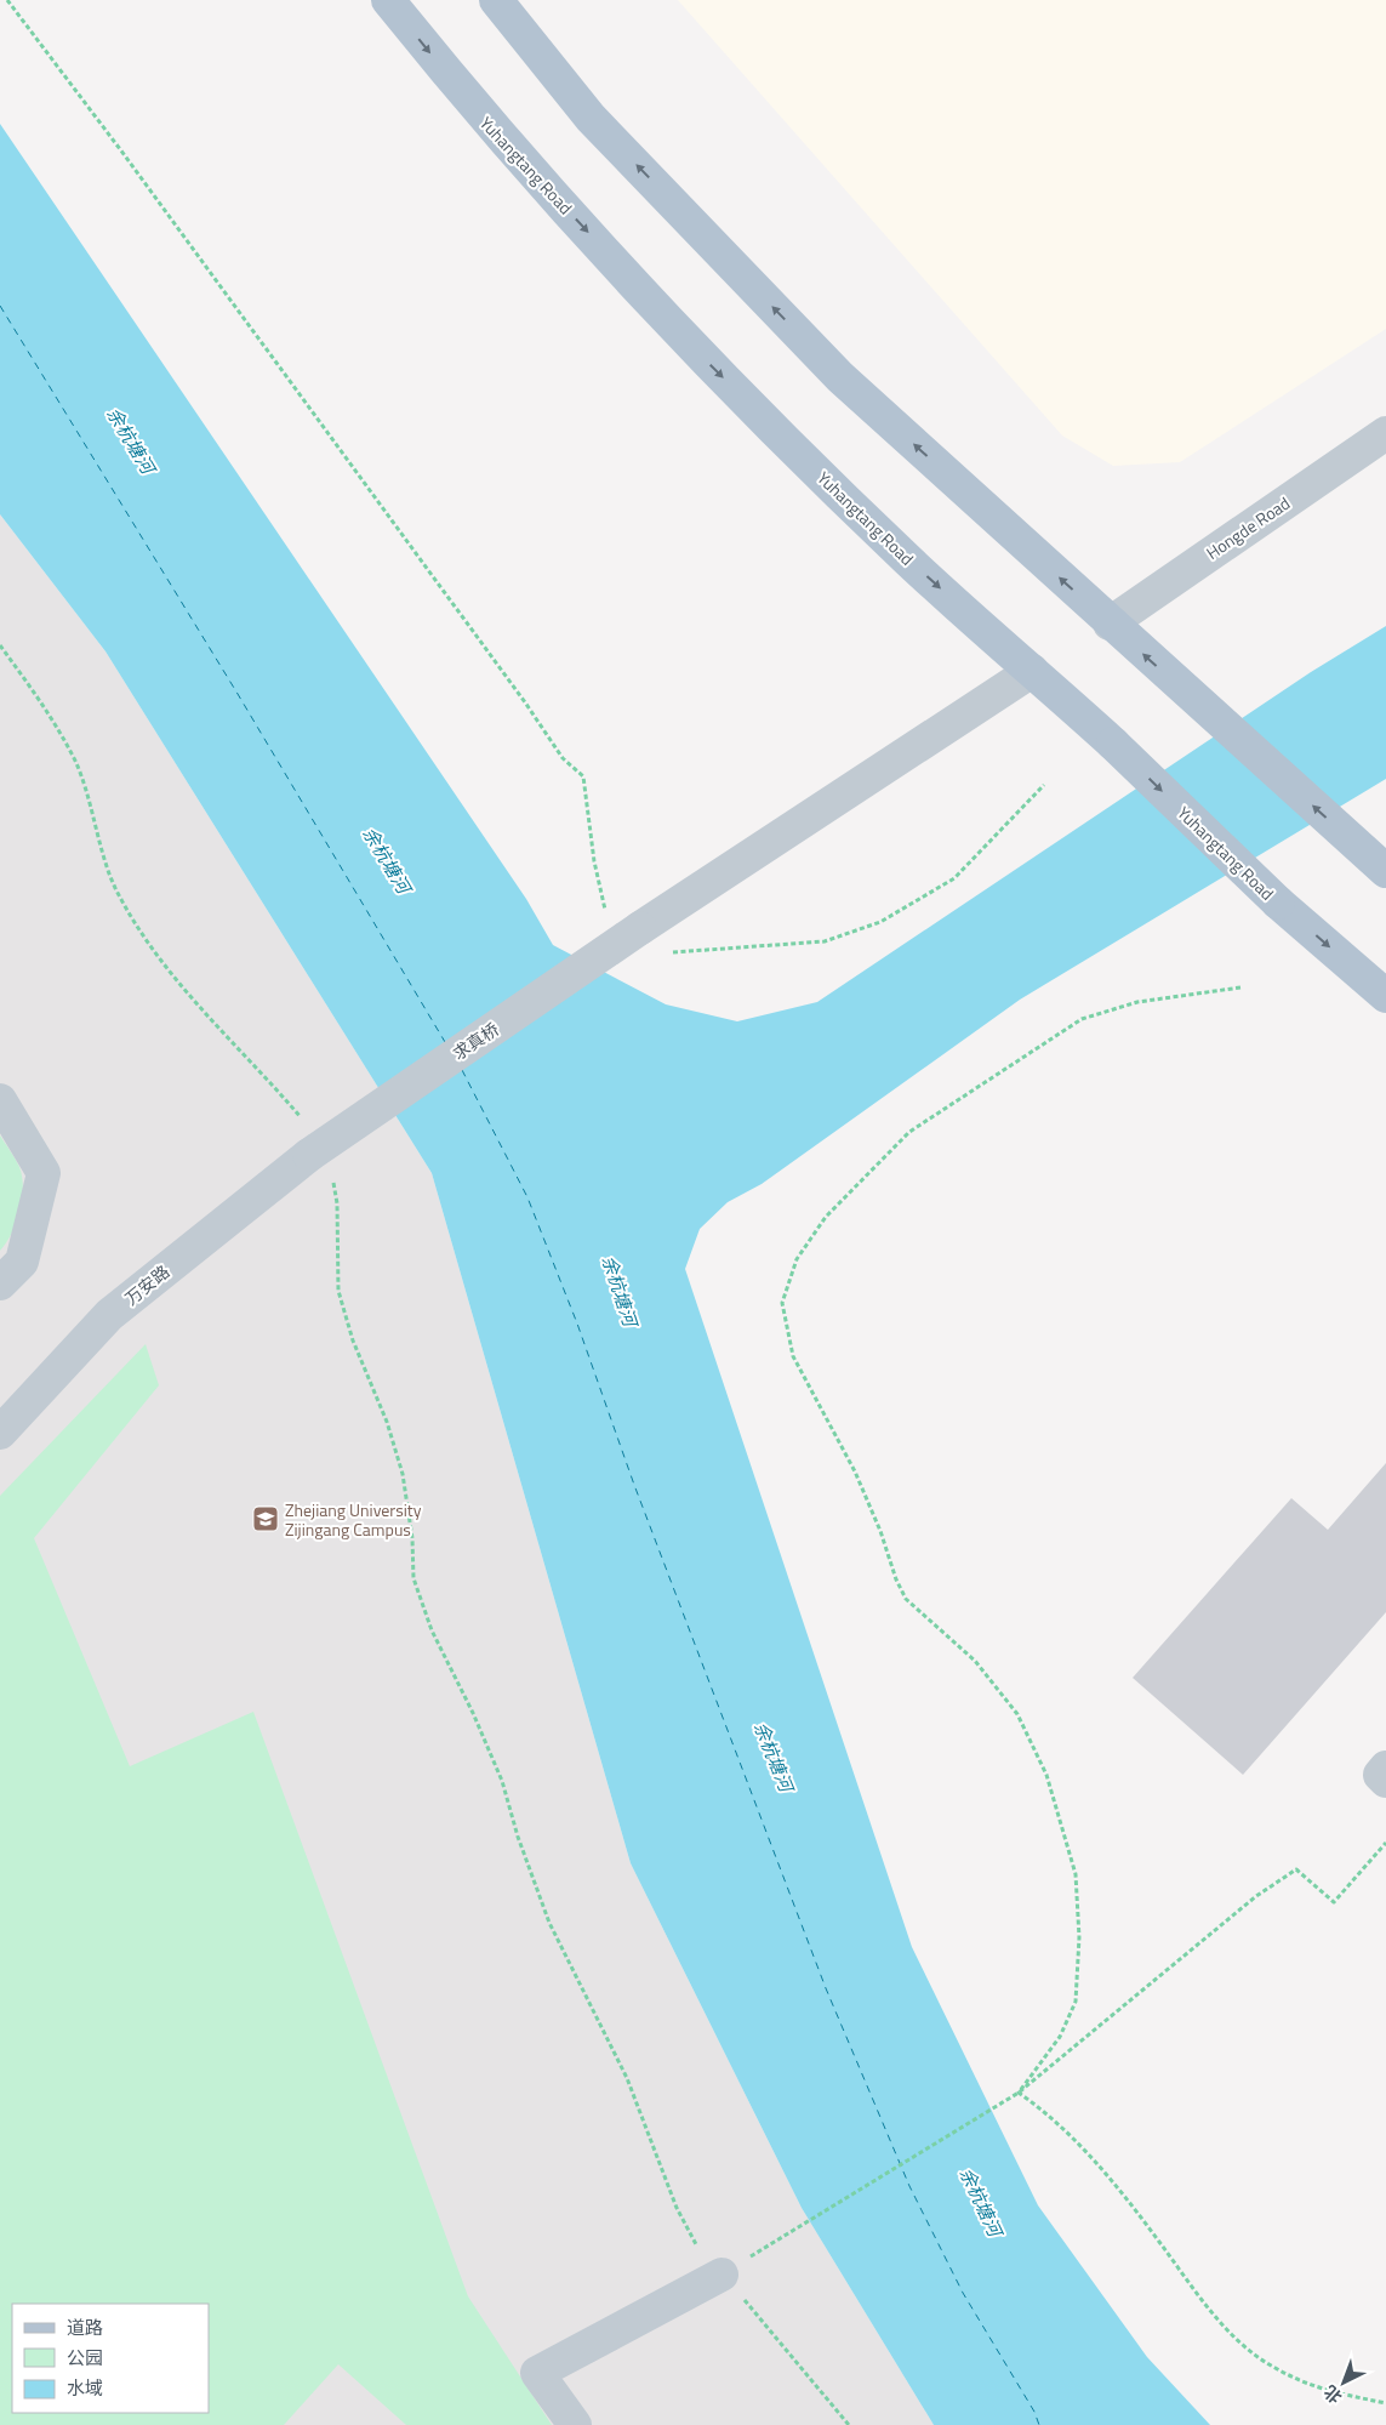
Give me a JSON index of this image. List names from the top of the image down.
{
  "streets": {
    "main road": ["Yuhangtang Road"],
    "street": ["Hongde Road", "求真桥", "万安路"]
  },
  "crossings": [
    ["Yuhangtang Road", "求真桥"],
    ["求真桥", "万安路"]
  ],
  "water": ["余杭塘河"],
  "places": {
    "school or university": ["Zhejiang University Zijingang Campus"]
  },
  "legend": ["道路", "公园", "水域"],
  "north": "bottom left"
}
